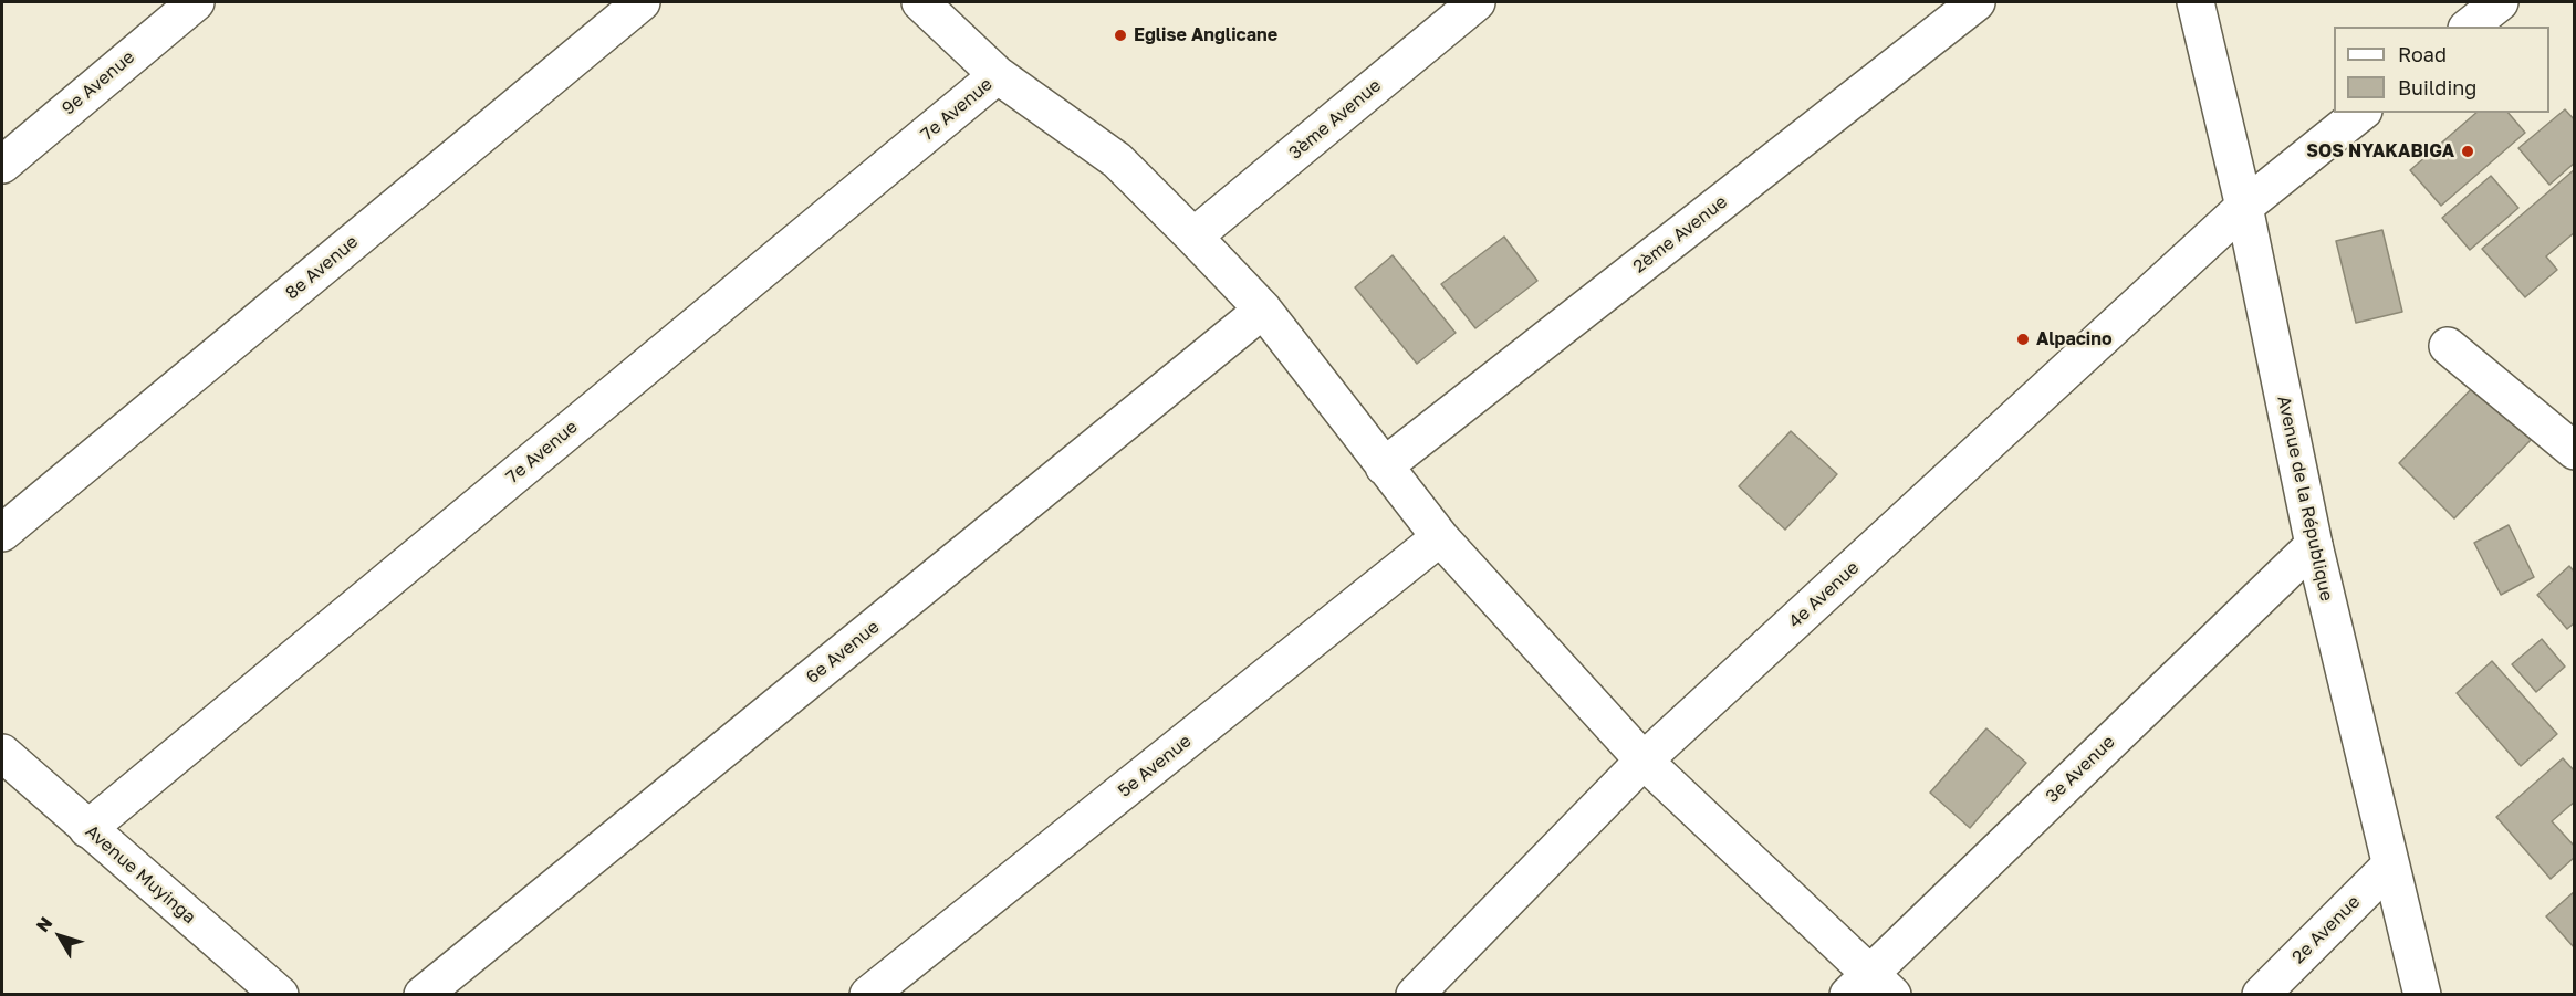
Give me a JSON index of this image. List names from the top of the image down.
{
  "streets": {
    "street": [
      "9e Avenue",
      "7e Avenue",
      "3ème Avenue",
      "2ème Avenue",
      "8e Avenue",
      "Avenue de la République",
      "4e Avenue",
      "6e Avenue",
      "5e Avenue",
      "3e Avenue",
      "Avenue Muyinga",
      "2e Avenue"
    ]
  },
  "crossings": [
    ["7e Avenue", "Avenue Muyinga"],
    ["Avenue de la République", "4e Avenue"],
    ["Avenue de la République", "3e Avenue"],
    ["Avenue de la République", "2e Avenue"]
  ],
  "places": ["Eglise Anglicane", "SOS NYAKABIGA", "Alpacino"],
  "legend": ["Road", "Building"],
  "north": "top left"
}
